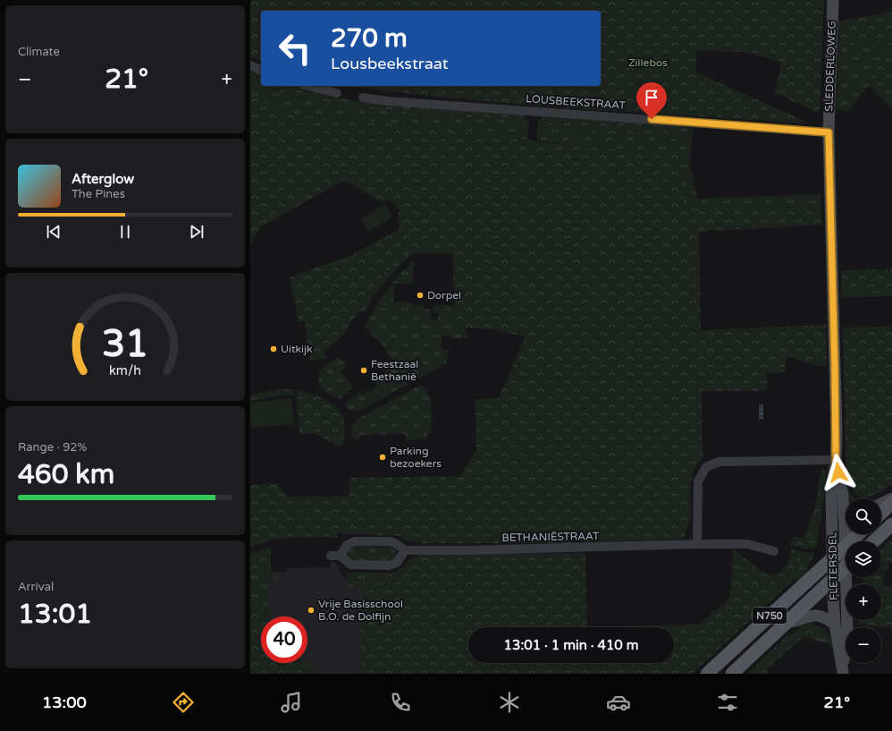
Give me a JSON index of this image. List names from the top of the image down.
{
  "streets": {
    "main road": ["N750"],
    "street": [
      "SLEDDERLOWEG",
      "LOUSBEEKSTRAAT",
      "BETHANIËSTRAAT",
      "FLETERSDEL"
    ]
  },
  "crossings": [
    ["SLEDDERLOWEG", "LOUSBEEKSTRAAT"],
    ["SLEDDERLOWEG", "FLETERSDEL"],
    ["LOUSBEEKSTRAAT", "FLETERSDEL"],
    ["FLETERSDEL", "N750"]
  ],
  "parks": ["Zillebos"],
  "places": [
    "Dorpel",
    "Uitkijk",
    "Feestzaal Bethanië",
    "Parking bezoekers",
    "Vrije Basisschool B.O. de Dolfijn"
  ],
  "page": {
    "tile": [
      "Climate",
      ["Range · 92%", "460 km"],
      ["Arrival", "13:01"]
    ],
    "turn": ["270 m", "Lousbeekstraat"],
    "heat": ["−", "21°", "+"],
    "song": ["Afterglow", "The Pines"],
    "map_buttons": ["+", "−"],
    "limit": "40",
    "trip": "13:01 · 1 min · 410 m",
    "tabs": ["13:00", "21°"],
    "gauge": ["31", "km/h"]
  }
}
